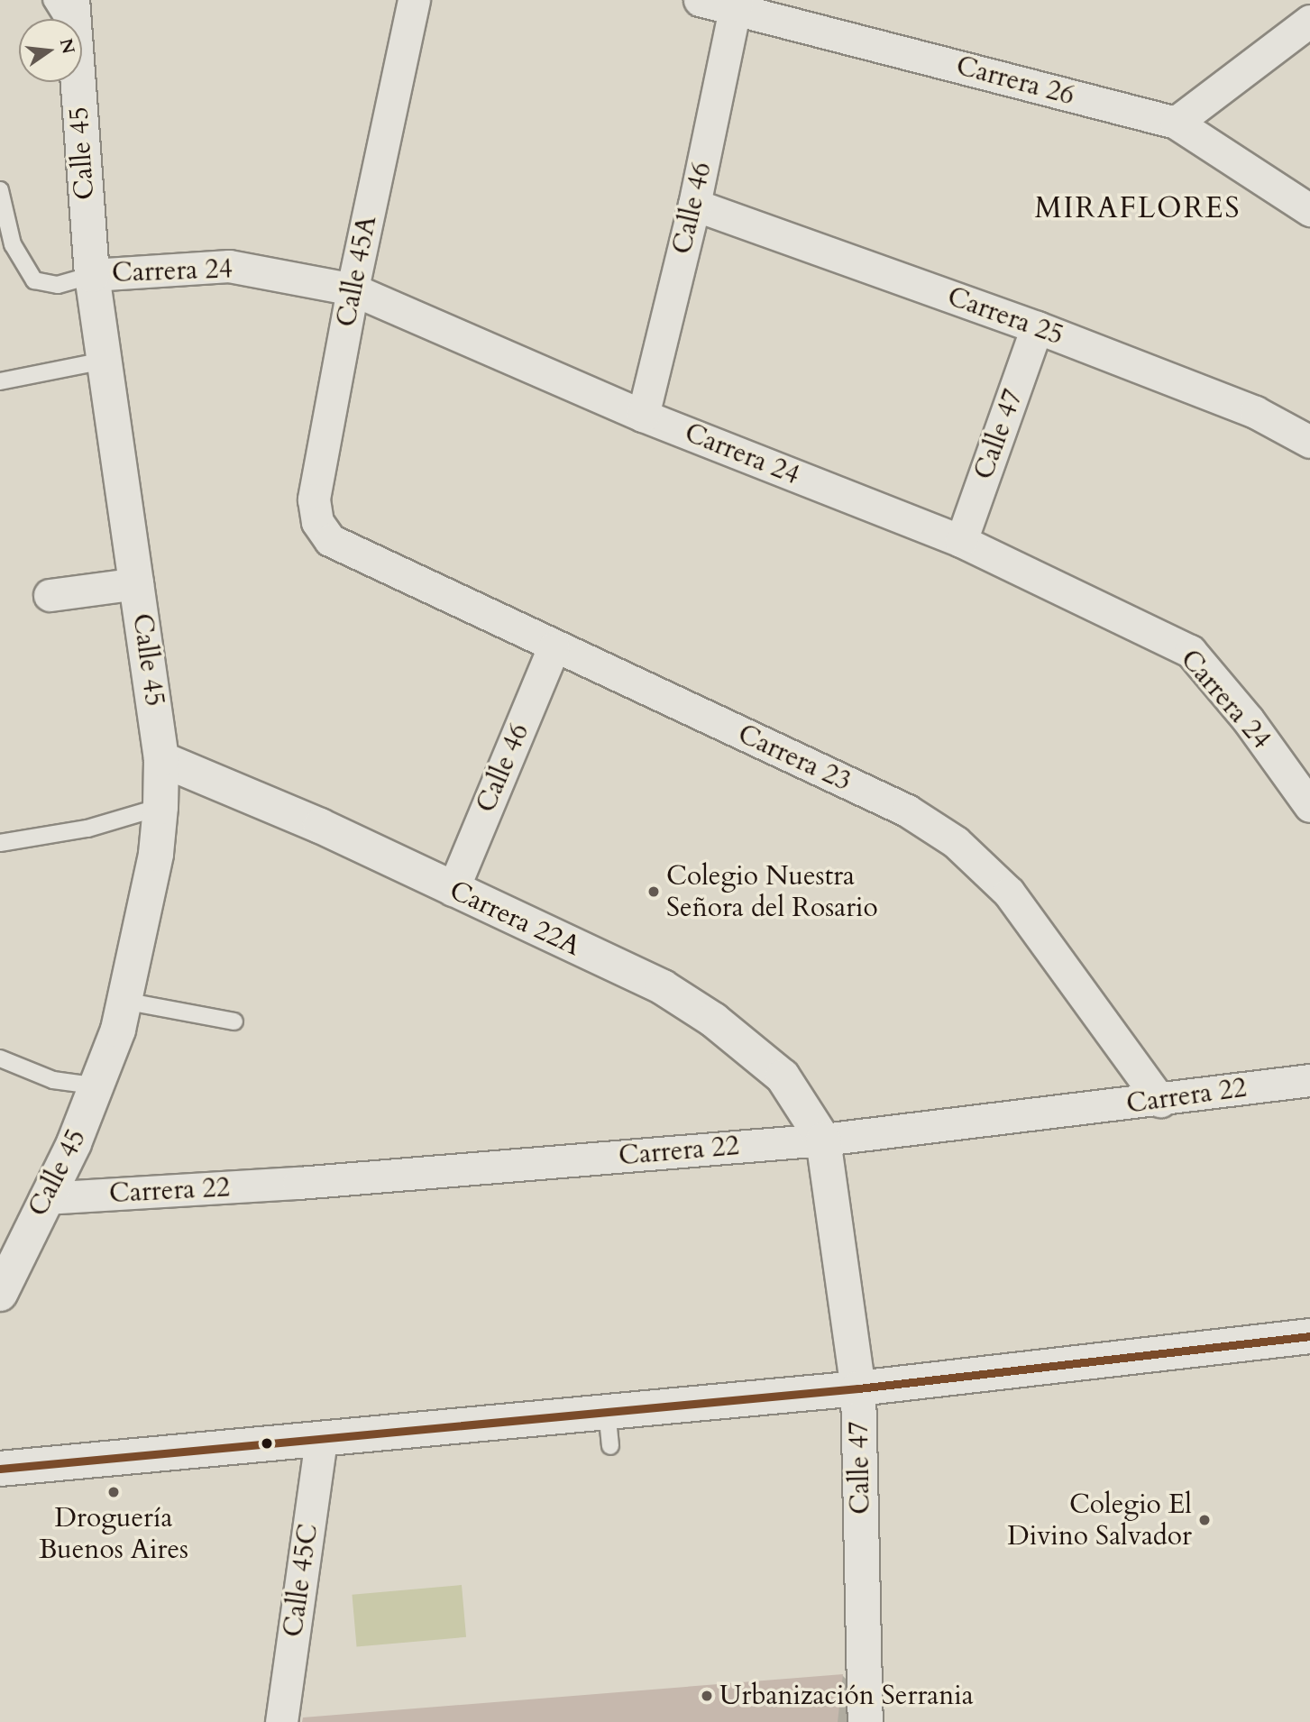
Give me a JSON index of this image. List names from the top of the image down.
{
  "streets": {
    "street": [
      "Carrera 26",
      "Calle 45",
      "Calle 46",
      "Carrera 24",
      "Calle 45A",
      "Carrera 25",
      "Calle 47",
      "Carrera 23",
      "Carrera 22A",
      "Carrera 22",
      "Calle 45C"
    ]
  },
  "crossings": [
    ["Carrera 26", "Calle 46"],
    ["Calle 45", "Carrera 24"],
    ["Calle 45", "Carrera 22A"],
    ["Calle 45", "Carrera 22"],
    ["Calle 46", "Carrera 24"],
    ["Calle 46", "Carrera 25"],
    ["Calle 46", "Carrera 23"],
    ["Calle 46", "Carrera 22A"],
    ["Carrera 24", "Calle 45A"],
    ["Carrera 24", "Calle 47"],
    ["Calle 45A", "Carrera 23"],
    ["Carrera 25", "Calle 47"],
    ["Calle 47", "Carrera 22A"],
    ["Calle 47", "Carrera 22"],
    ["Carrera 23", "Carrera 22"],
    ["Carrera 22A", "Carrera 22"]
  ],
  "districts": ["MIRAFLORES"],
  "places": [
    "Colegio Nuestra Señora del Rosario",
    "Droguería Buenos Aires",
    "Colegio El Divino Salvador",
    "Urbanización Serrania"
  ],
  "lines": ["transit line 47"],
  "north": "right"
}
